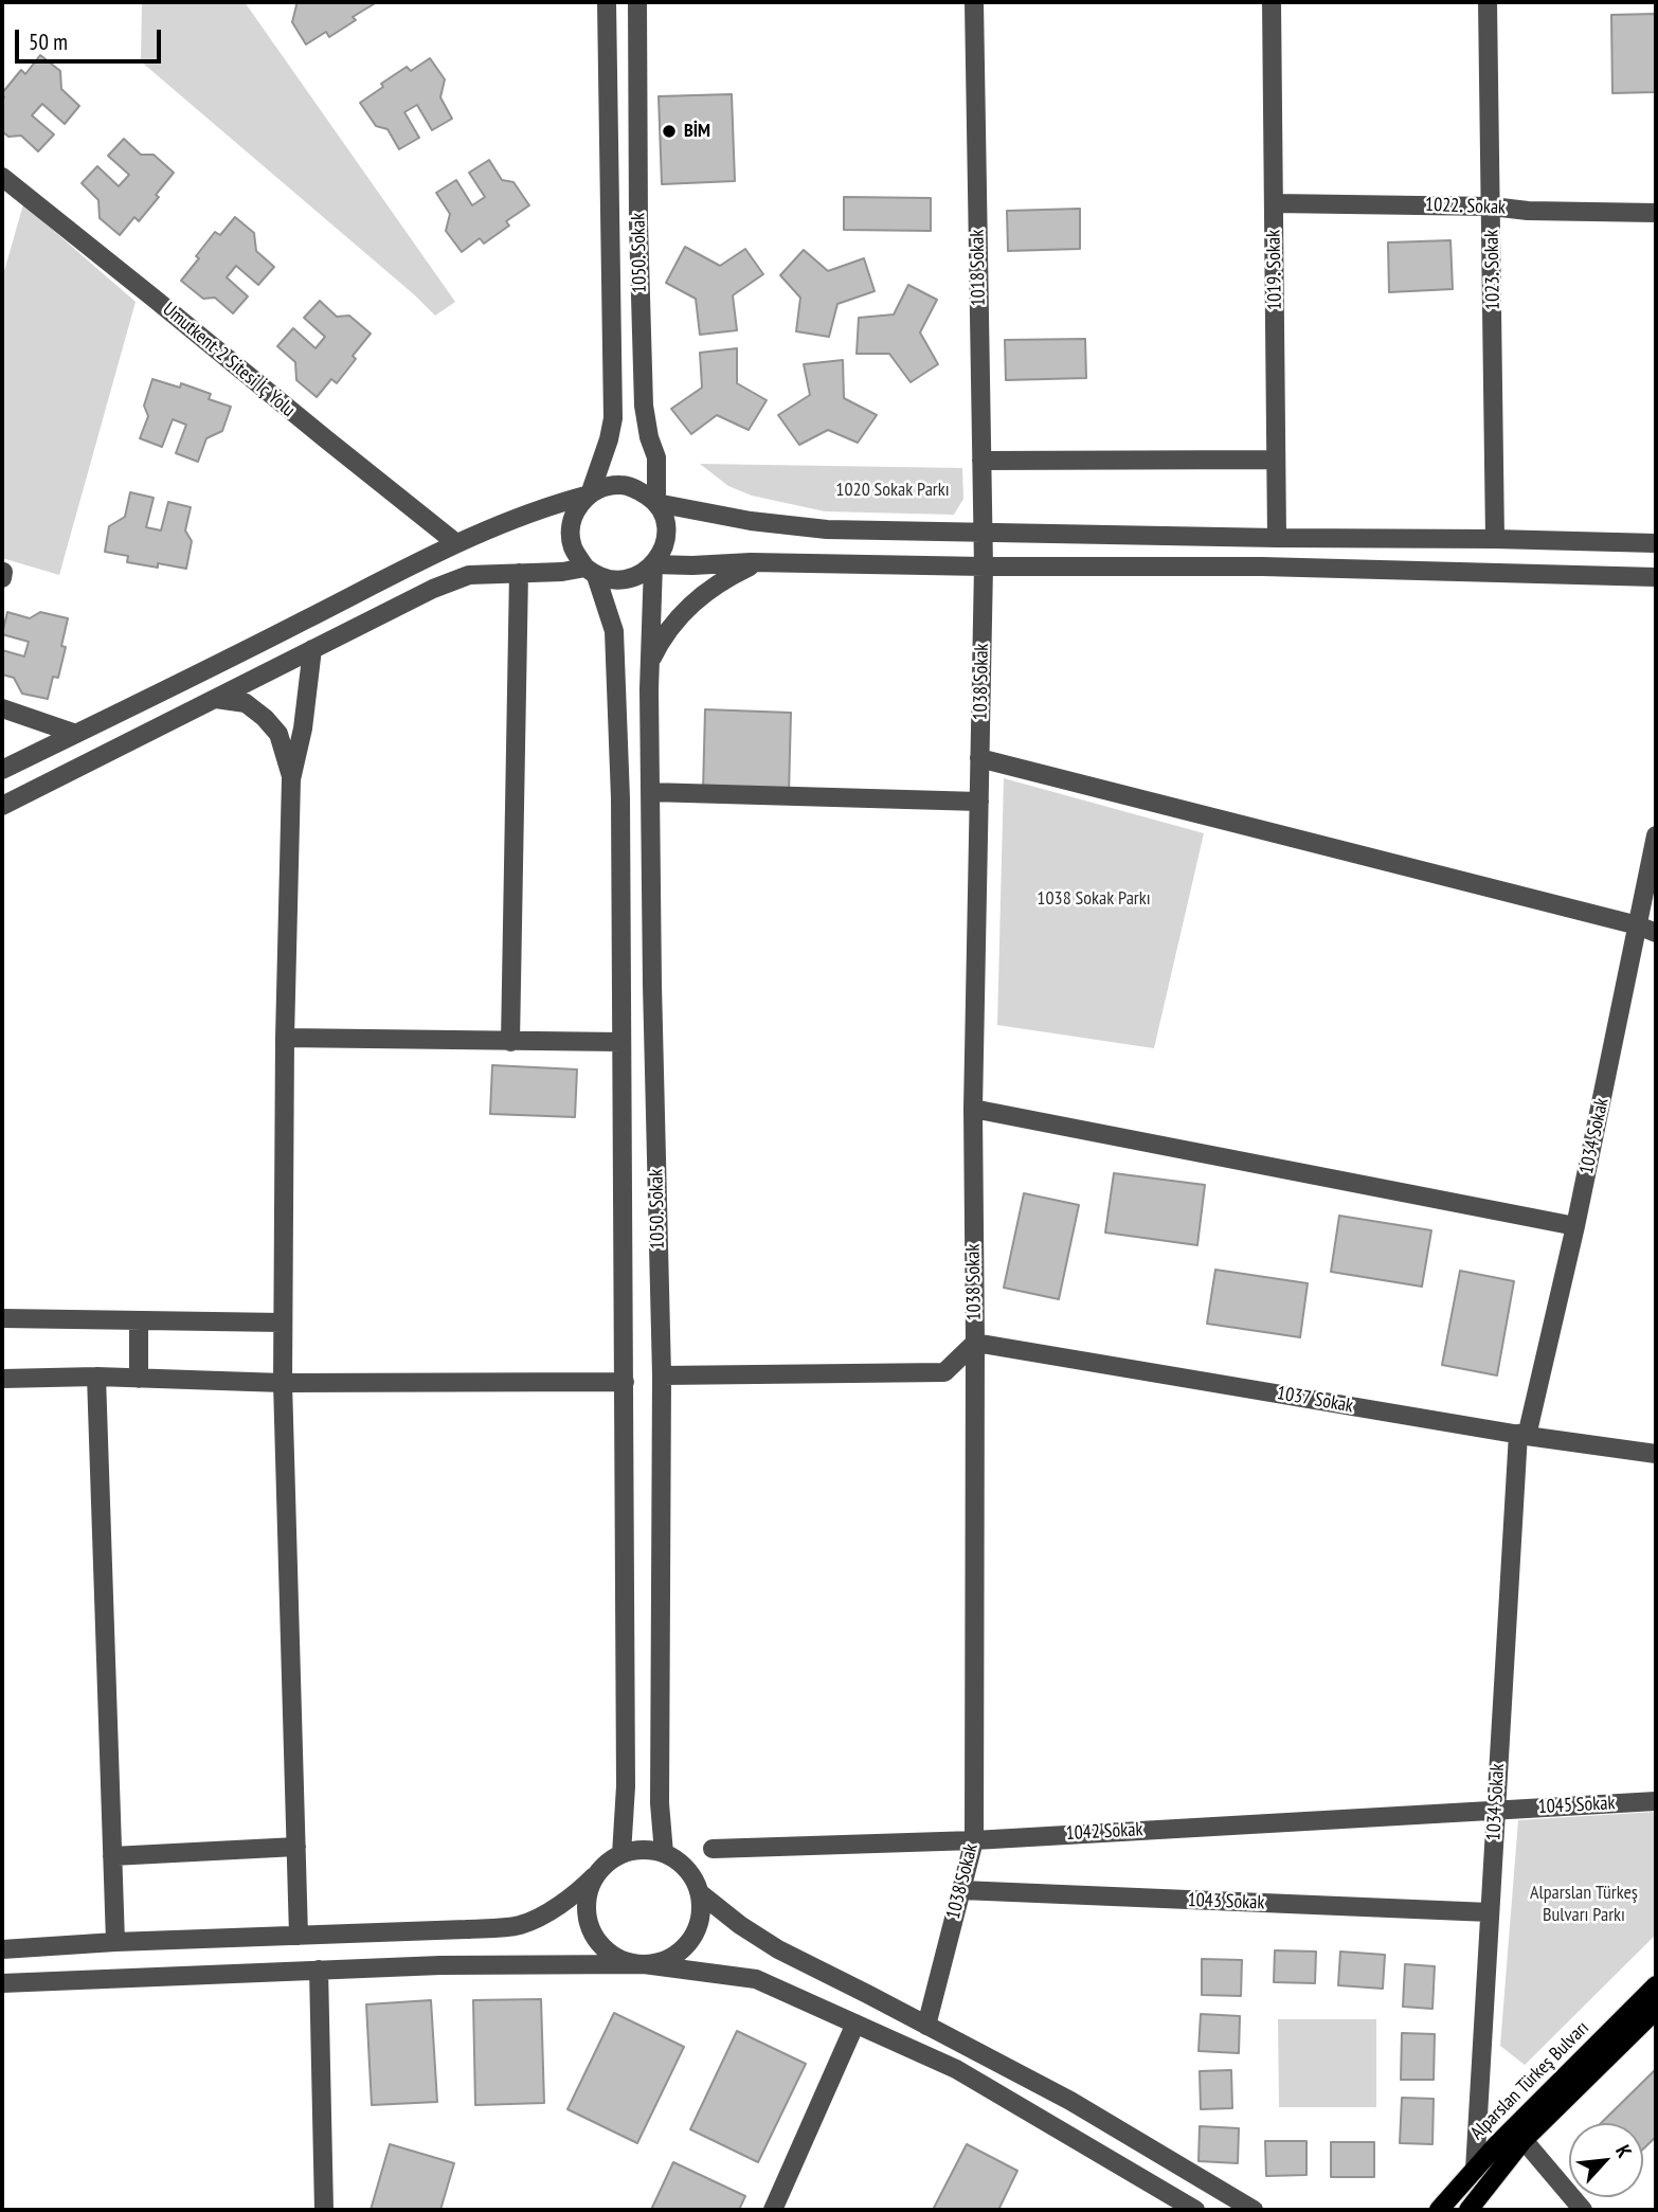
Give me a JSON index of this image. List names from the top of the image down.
{
  "streets": {
    "main road": ["Alparslan Türkeş Bulvarı"],
    "street": [
      "1022. Sokak",
      "1050. Sokak",
      "1018 Sokak",
      "1019. Sokak",
      "1023. Sokak",
      "Umutkent-2 Sitesi İç Yolu",
      "1038 Sokak",
      "1034 Sokak",
      "1037 Sokak",
      "1045 Sokak",
      "1042 Sokak",
      "1043 Sokak"
    ]
  },
  "crossings": [
    ["1022. Sokak", "1019. Sokak"],
    ["1022. Sokak", "1023. Sokak"],
    ["1018 Sokak", "1038 Sokak"],
    ["1038 Sokak", "1037 Sokak"],
    ["1038 Sokak", "1042 Sokak"],
    ["1038 Sokak", "1043 Sokak"],
    ["1034 Sokak", "1037 Sokak"],
    ["1034 Sokak", "1045 Sokak"],
    ["1034 Sokak", "1042 Sokak"],
    ["1034 Sokak", "1043 Sokak"],
    ["1034 Sokak", "Alparslan Türkeş Bulvarı"],
    ["1045 Sokak", "1042 Sokak"]
  ],
  "parks": ["1020 Sokak Parkı", "1038 Sokak Parkı", "Alparslan Türkeş Bulvarı Parkı"],
  "places": ["BİM"],
  "scale_bar": "50 m",
  "north": "top right"
}
